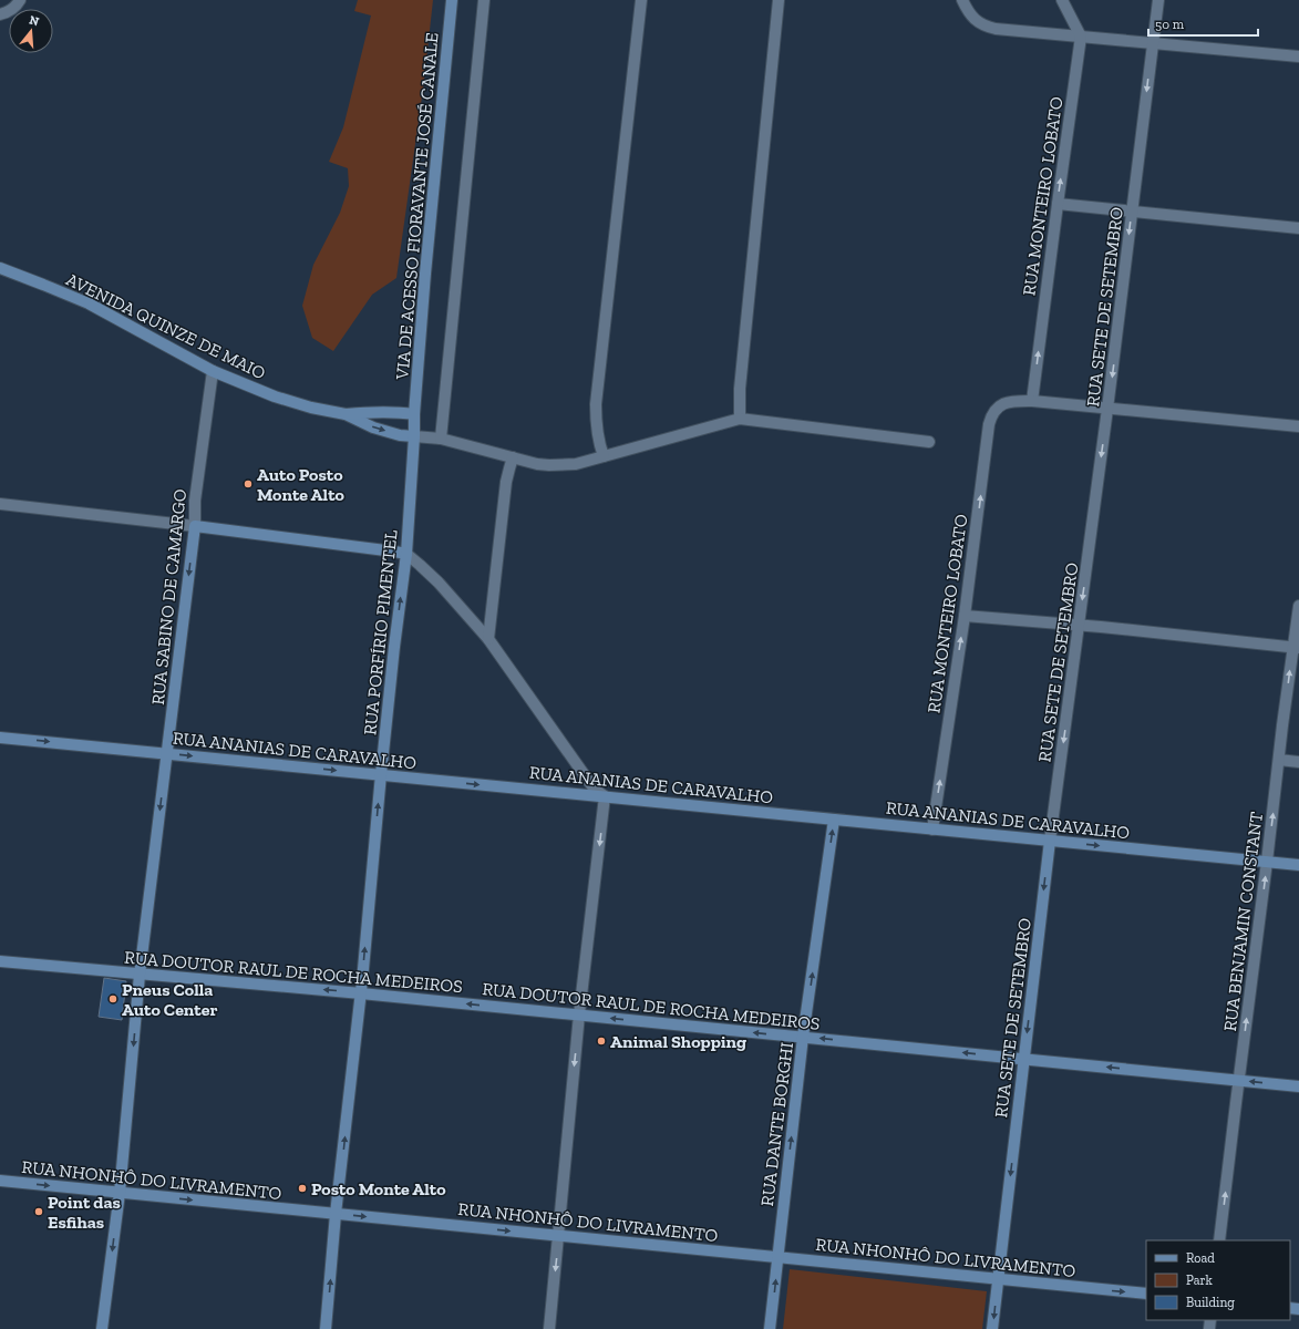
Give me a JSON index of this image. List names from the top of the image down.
{
  "streets": {
    "street": [
      "RUA MONTEIRO LOBATO",
      "VIA DE ACESSO FIORAVANTE JOSÉ CANALE",
      "RUA SETE DE SETEMBRO",
      "AVENIDA QUINZE DE MAIO",
      "RUA SABINO DE CAMARGO",
      "RUA PORFÍRIO PIMENTEL",
      "RUA ANANIAS DE CARAVALHO",
      "RUA BENJAMIN CONSTANT",
      "RUA DOUTOR RAUL DE ROCHA MEDEIROS",
      "RUA DANTE BORGHI",
      "RUA NHONHÔ DO LIVRAMENTO"
    ]
  },
  "crossings": [
    ["RUA MONTEIRO LOBATO", "RUA ANANIAS DE CARAVALHO"],
    ["VIA DE ACESSO FIORAVANTE JOSÉ CANALE", "RUA PORFÍRIO PIMENTEL"],
    ["RUA SETE DE SETEMBRO", "RUA ANANIAS DE CARAVALHO"],
    ["RUA SETE DE SETEMBRO", "RUA DOUTOR RAUL DE ROCHA MEDEIROS"],
    ["RUA SETE DE SETEMBRO", "RUA NHONHÔ DO LIVRAMENTO"],
    ["AVENIDA QUINZE DE MAIO", "RUA SABINO DE CAMARGO"],
    ["RUA SABINO DE CAMARGO", "RUA ANANIAS DE CARAVALHO"],
    ["RUA SABINO DE CAMARGO", "RUA DOUTOR RAUL DE ROCHA MEDEIROS"],
    ["RUA SABINO DE CAMARGO", "RUA NHONHÔ DO LIVRAMENTO"],
    ["RUA PORFÍRIO PIMENTEL", "RUA ANANIAS DE CARAVALHO"],
    ["RUA PORFÍRIO PIMENTEL", "RUA DOUTOR RAUL DE ROCHA MEDEIROS"],
    ["RUA PORFÍRIO PIMENTEL", "RUA NHONHÔ DO LIVRAMENTO"],
    ["RUA ANANIAS DE CARAVALHO", "RUA BENJAMIN CONSTANT"],
    ["RUA ANANIAS DE CARAVALHO", "RUA DANTE BORGHI"],
    ["RUA BENJAMIN CONSTANT", "RUA DOUTOR RAUL DE ROCHA MEDEIROS"],
    ["RUA DOUTOR RAUL DE ROCHA MEDEIROS", "RUA DANTE BORGHI"],
    ["RUA DANTE BORGHI", "RUA NHONHÔ DO LIVRAMENTO"]
  ],
  "one_way": [
    "RUA MONTEIRO LOBATO",
    "RUA SETE DE SETEMBRO",
    "RUA SABINO DE CAMARGO",
    "RUA PORFÍRIO PIMENTEL",
    "RUA ANANIAS DE CARAVALHO",
    "RUA BENJAMIN CONSTANT",
    "RUA DOUTOR RAUL DE ROCHA MEDEIROS",
    "RUA DANTE BORGHI",
    "RUA NHONHÔ DO LIVRAMENTO"
  ],
  "places": [
    "Auto Posto Monte Alto",
    "Pneus Colla Auto Center",
    "Animal Shopping",
    "Posto Monte Alto",
    "Point das Esfihas"
  ],
  "legend": ["Road", "Park", "Building"],
  "scale_bar": "50 m",
  "north": "top"
}
